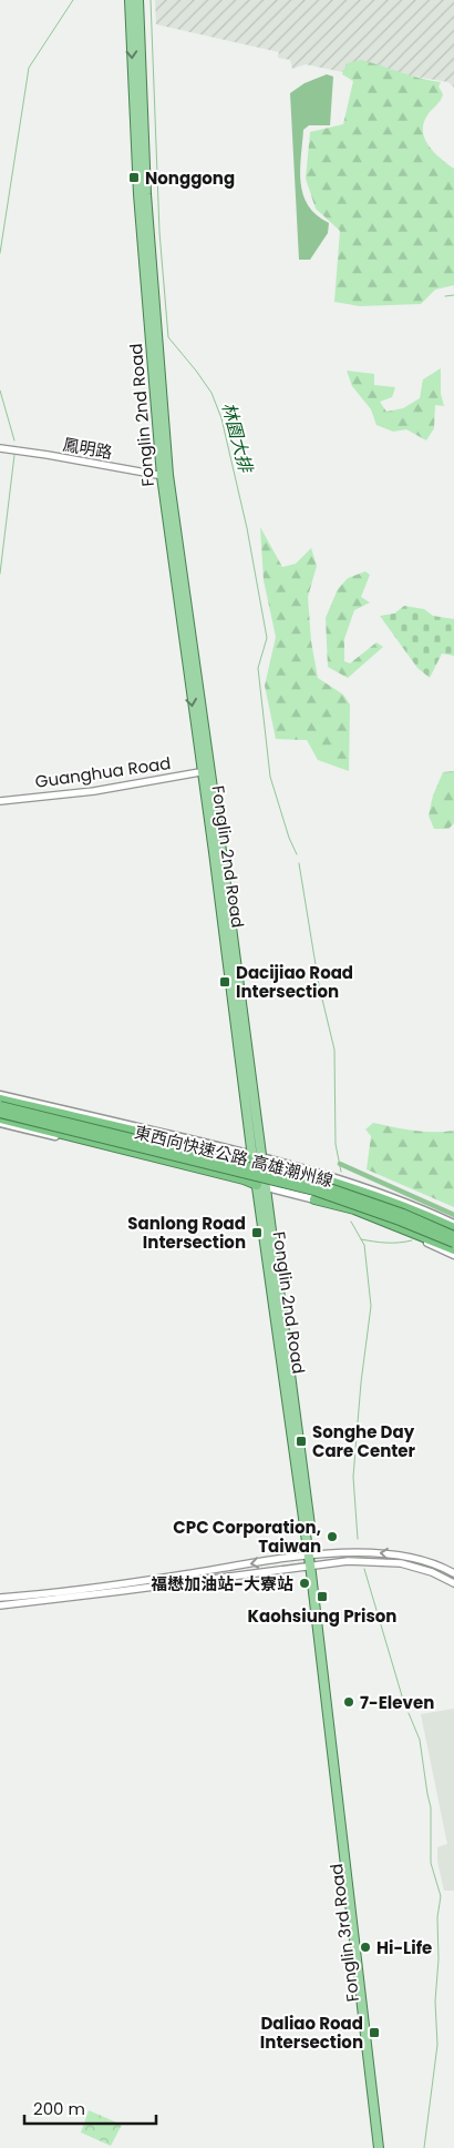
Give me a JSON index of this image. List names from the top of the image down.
{
  "streets": {
    "highway": ["東西向快速公路 高雄潮州線"],
    "main road": ["Fonglin 2nd Road", "Fonglin 3rd Road"],
    "street": ["鳳明路", "Guanghua Road"]
  },
  "crossings": [
    ["Fonglin 2nd Road", "鳳明路"],
    ["Fonglin 2nd Road", "Guanghua Road"],
    ["Fonglin 2nd Road", "Fonglin 3rd Road"]
  ],
  "water": ["林園大排"],
  "places": {
    "transit": [
      "Nonggong",
      "Dacijiao Road Intersection",
      "Sanlong Road Intersection",
      "Songhe Day Care Center",
      "Kaohsiung Prison",
      "Daliao Road Intersection"
    ],
    "other": [
      "CPC Corporation, Taiwan",
      "福懋加油站-大寮站",
      "7-Eleven",
      "Hi-Life"
    ]
  },
  "scale_bar": "200 m"
}
